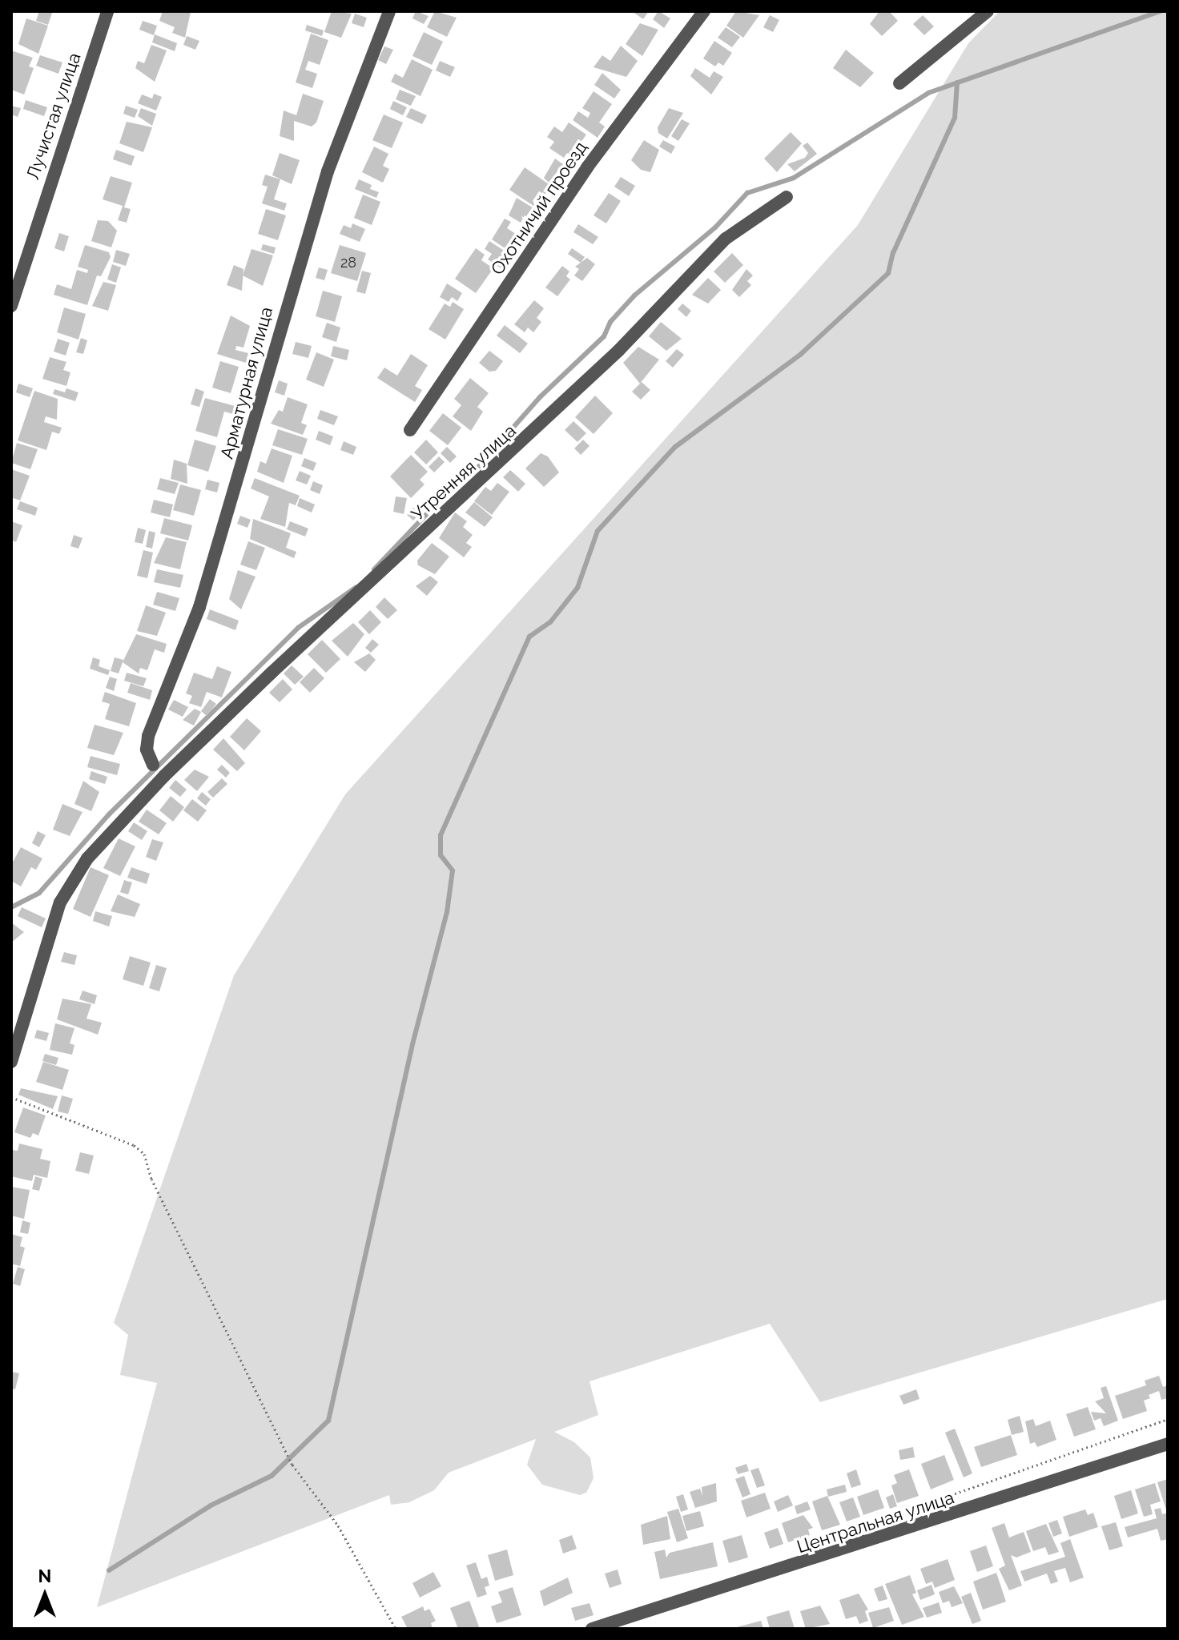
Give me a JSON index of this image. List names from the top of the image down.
{
  "streets": {
    "street": [
      "Лучистая улица",
      "Охотничий проезд",
      "Арматурная улица",
      "Утренняя улица",
      "Центральная улица"
    ]
  },
  "crossings": [
    ["Арматурная улица", "Утренняя улица"]
  ],
  "house_numbers": ["28"],
  "north": "top"
}
